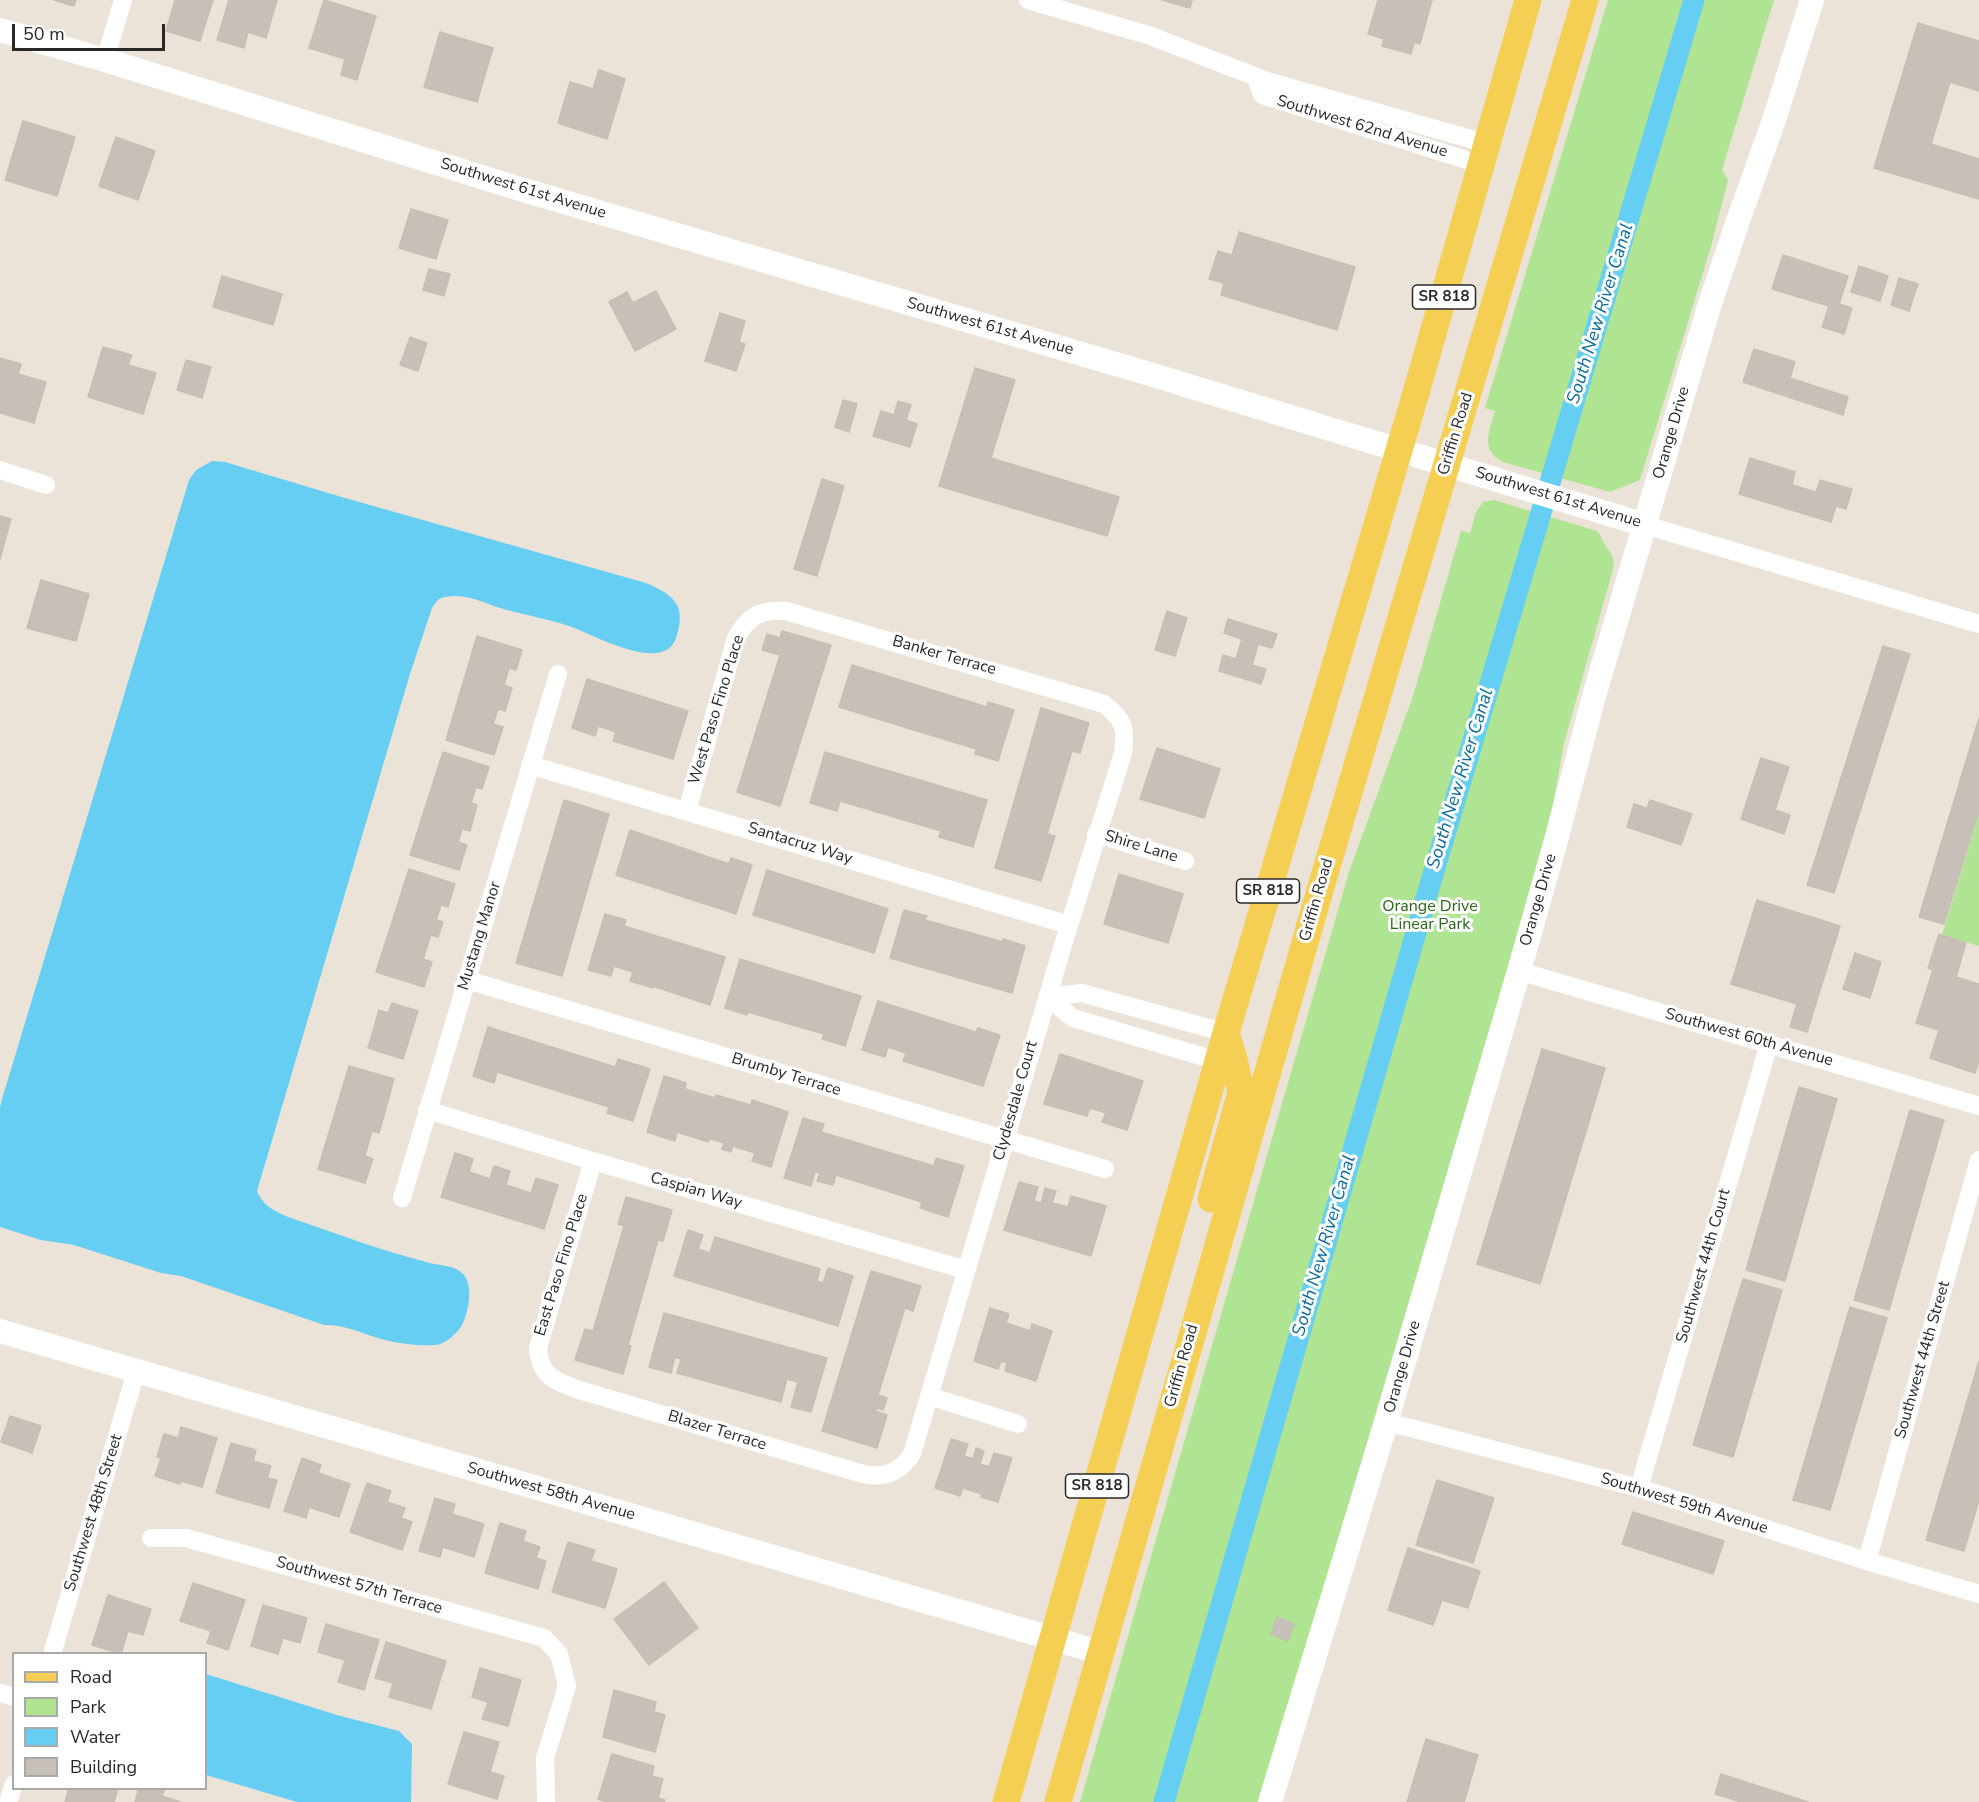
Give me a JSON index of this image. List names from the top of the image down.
{
  "streets": {
    "main road": ["SR 818", "Griffin Road"],
    "street": [
      "Southwest 62nd Avenue",
      "Southwest 61st Avenue",
      "Orange Drive",
      "Banker Terrace",
      "West Paso Fino Place",
      "Santacruz Way",
      "Shire Lane",
      "Mustang Manor",
      "Southwest 60th Avenue",
      "Brumby Terrace",
      "Clydesdale Court",
      "Caspian Way",
      "East Paso Fino Place",
      "Southwest 44th Court",
      "Southwest 44th Street",
      "Blazer Terrace",
      "Southwest 58th Avenue",
      "Southwest 59th Avenue",
      "Southwest 48th Street",
      "Southwest 57th Terrace"
    ]
  },
  "crossings": [
    ["Southwest 62nd Avenue", "SR 818"],
    ["Southwest 61st Avenue", "SR 818"],
    ["Southwest 61st Avenue", "Orange Drive"],
    ["Southwest 61st Avenue", "Griffin Road"],
    ["SR 818", "Southwest 58th Avenue"],
    ["Orange Drive", "Southwest 60th Avenue"],
    ["Orange Drive", "Southwest 59th Avenue"],
    ["Griffin Road", "Southwest 58th Avenue"],
    ["Banker Terrace", "West Paso Fino Place"],
    ["Banker Terrace", "Clydesdale Court"],
    ["West Paso Fino Place", "Santacruz Way"],
    ["Santacruz Way", "Mustang Manor"],
    ["Santacruz Way", "Clydesdale Court"],
    ["Shire Lane", "Clydesdale Court"],
    ["Mustang Manor", "Brumby Terrace"],
    ["Mustang Manor", "Caspian Way"],
    ["Southwest 60th Avenue", "Southwest 44th Court"],
    ["Brumby Terrace", "Clydesdale Court"],
    ["Clydesdale Court", "Caspian Way"],
    ["Clydesdale Court", "Blazer Terrace"],
    ["Caspian Way", "East Paso Fino Place"],
    ["East Paso Fino Place", "Blazer Terrace"],
    ["Southwest 44th Court", "Southwest 59th Avenue"],
    ["Southwest 44th Street", "Southwest 59th Avenue"],
    ["Southwest 58th Avenue", "Southwest 48th Street"]
  ],
  "water": ["South New River Canal"],
  "parks": ["Orange Drive Linear Park"],
  "legend": [
    "Road",
    "Park",
    "Water",
    "Building"
  ],
  "scale_bar": "50 m"
}
